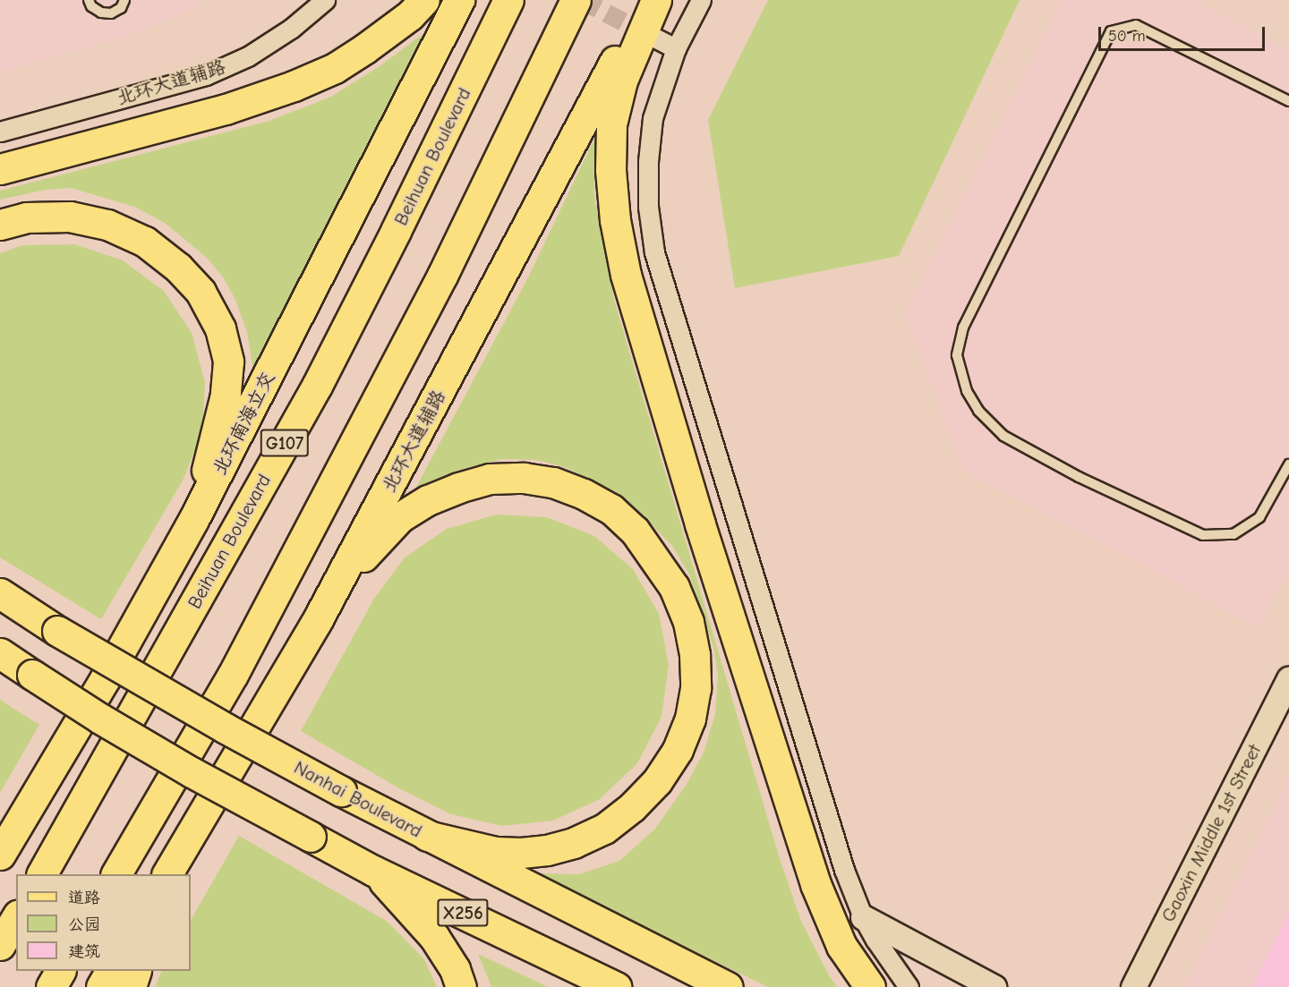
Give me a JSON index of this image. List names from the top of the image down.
{
  "streets": {
    "main road": [
      "北环大道辅路",
      "Beihuan Boulevard",
      "北环南海立交",
      "G107",
      "Nanhai Boulevard",
      "X256"
    ],
    "street": ["Gaoxin Middle 1st Street"]
  },
  "legend": ["道路", "公园", "建筑"],
  "scale_bar": "50 m"
}
